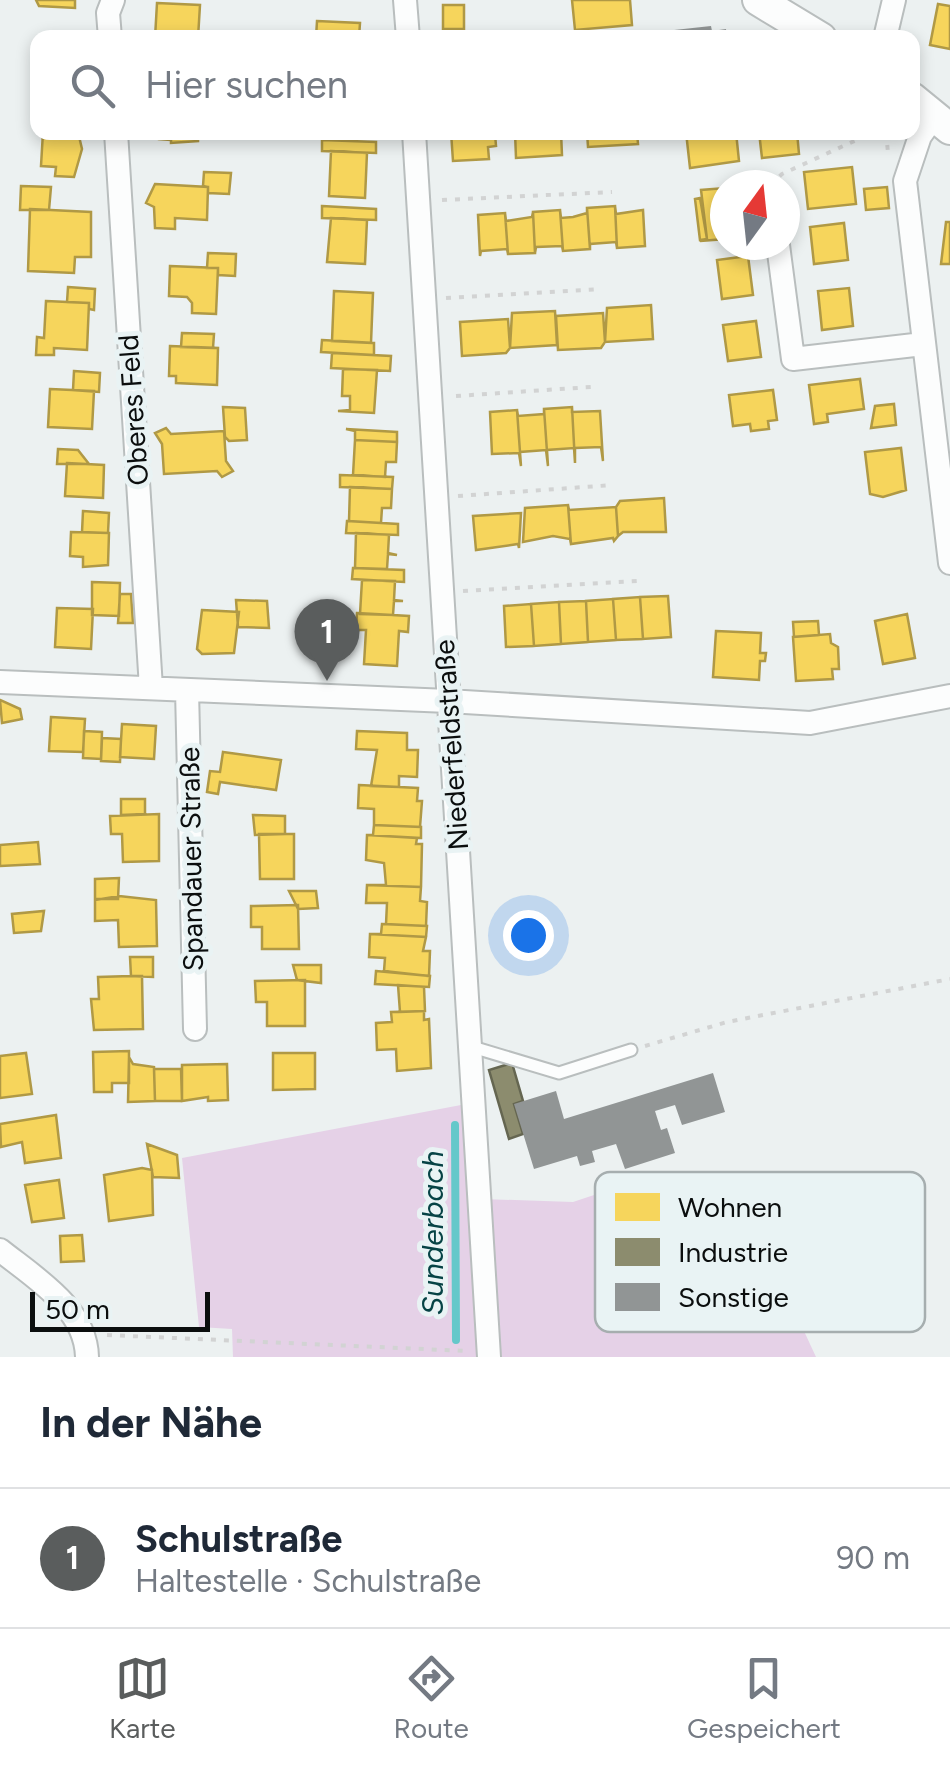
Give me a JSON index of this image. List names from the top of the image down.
{
  "streets": {
    "street": ["Oberes Feld", "Niederfeldstraße", "Spandauer Straße"]
  },
  "water": ["Sunderbach"],
  "legend": ["Wohnen", "Industrie", "Sonstige"],
  "scale_bar": "50 m",
  "north": "top",
  "page": {
    "search": "Hier suchen",
    "pins": "1",
    "scale": "50 m",
    "heading": "In der Nähe",
    "list": [
      {
        "mark": "1",
        "name": "Schulstraße",
        "note": "Haltestelle · Schulstraße",
        "value": "90 m"
      }
    ],
    "nav": ["Karte", "Route", "Gespeichert"]
  }
}
